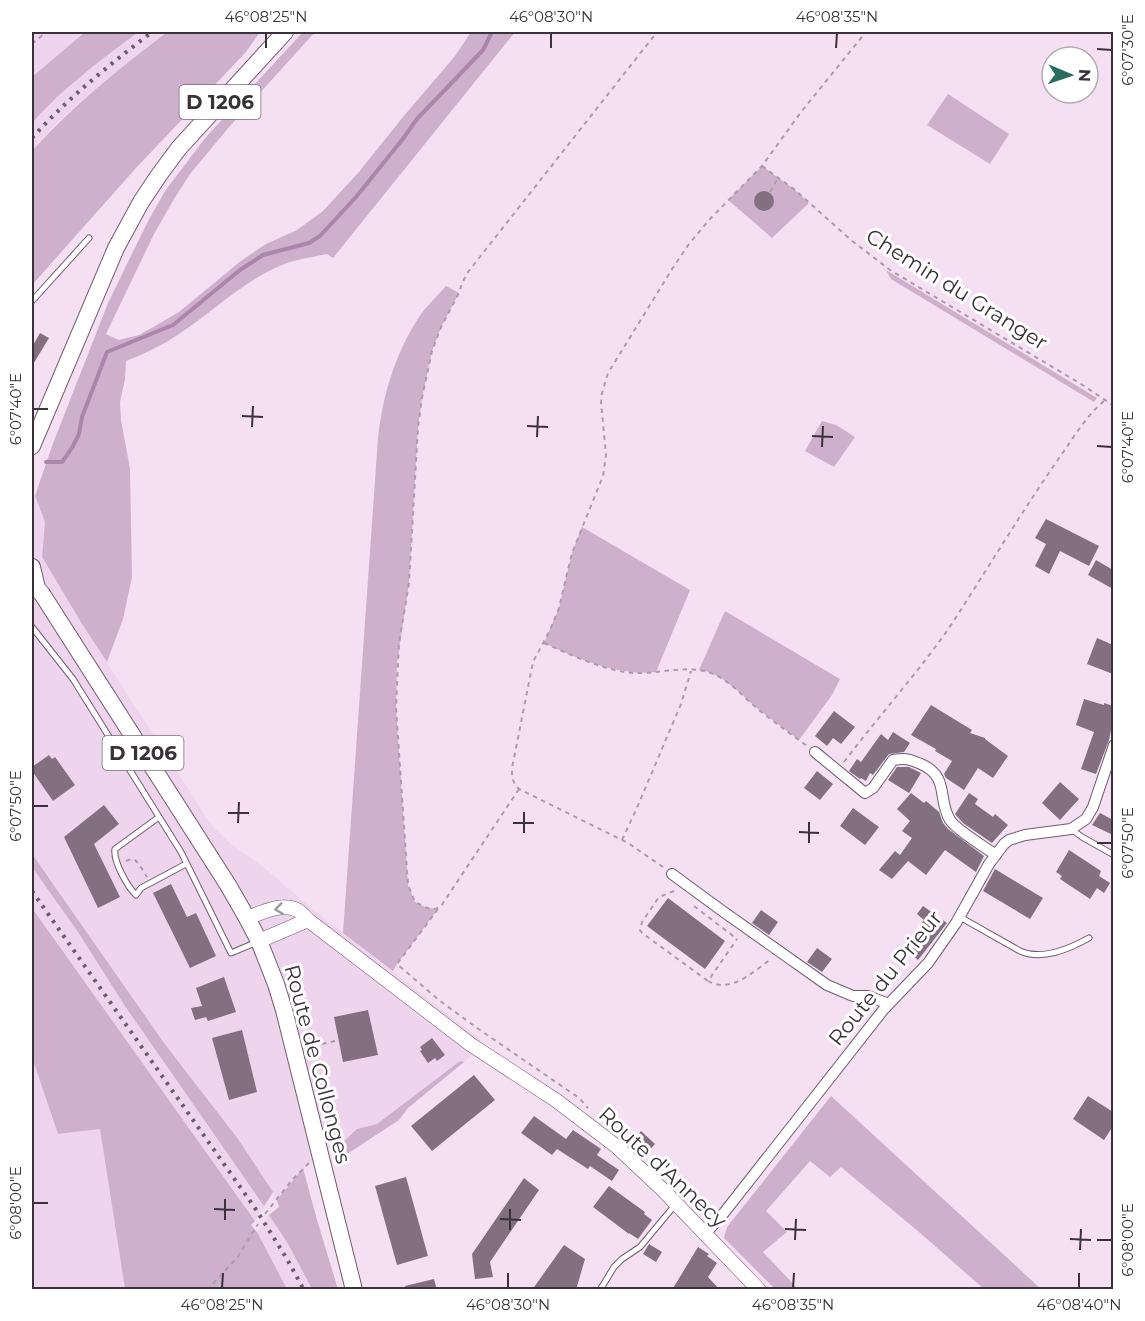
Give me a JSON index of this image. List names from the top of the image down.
{
  "streets": {
    "main road": ["D 1206", "Route de Collonges"],
    "street": ["Route du Prieur", "Route d'Annecy"],
    "path": ["Chemin du Granger"]
  },
  "crossings": [
    ["Route du Prieur", "Route d'Annecy"],
    ["Route de Collonges", "Route d'Annecy"]
  ],
  "north": "right",
  "coordinates": [
    "46°08'25\"N",
    "46°08'30\"N",
    "46°08'35\"N",
    "6°07'30\"E",
    "6°07'40\"E",
    "6°07'50\"E",
    "6°08'00\"E",
    "46°08'40\"N"
  ]
}
